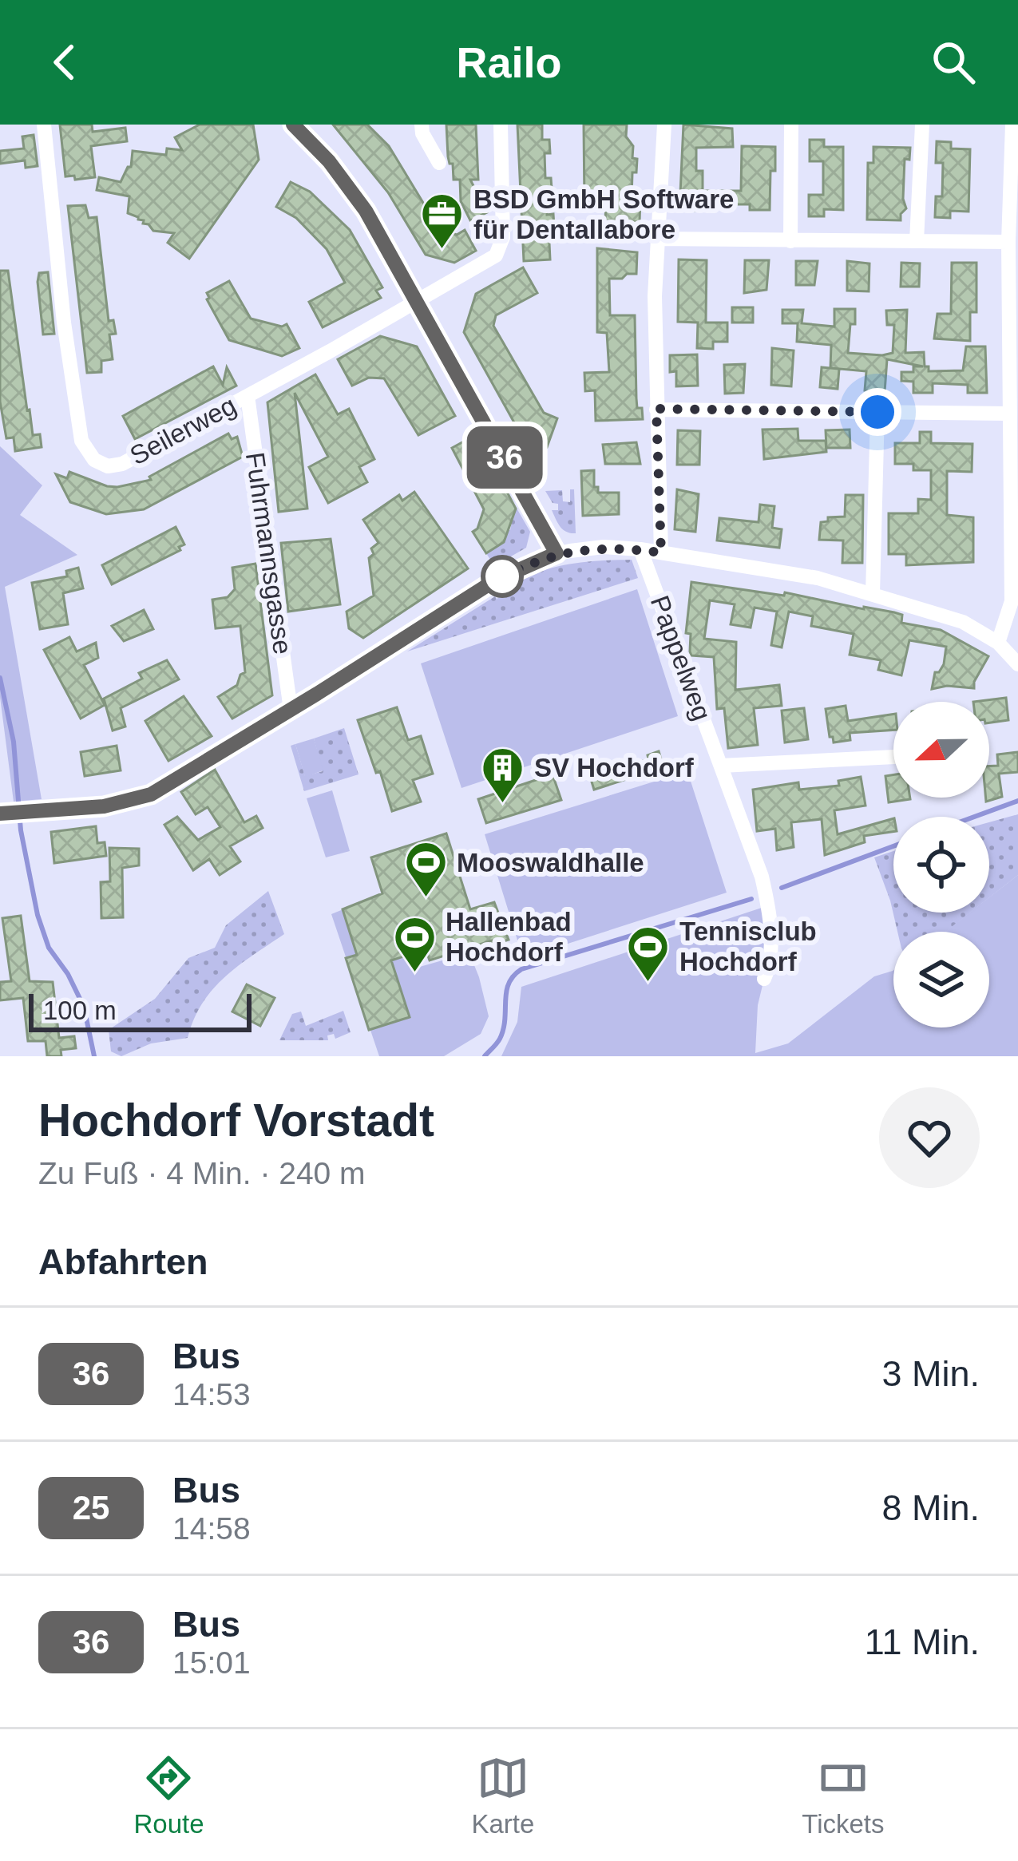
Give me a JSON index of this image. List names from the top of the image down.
{
  "streets": {
    "street": ["Seilerweg", "Fuhrmannsgasse", "Pappelweg"]
  },
  "crossings": [
    ["Seilerweg", "Fuhrmannsgasse"]
  ],
  "places": {
    "office": ["BSD GmbH Software für Dentallabore"],
    "building": ["SV Hochdorf"],
    "sports": ["Mooswaldhalle", "Hallenbad Hochdorf", "Tennisclub Hochdorf"]
  },
  "lines": ["bus line 36"],
  "scale_bar": "100 m",
  "north": "left",
  "page": {
    "header": "Railo",
    "on_map": "36",
    "scale": "100 m",
    "heading": [
      ["Hochdorf Vorstadt", "Zu Fuß · 4 Min. · 240 m"],
      "Abfahrten"
    ],
    "list": [
      {
        "mark": "36",
        "name": "Bus",
        "note": "14:53",
        "value": "3 Min."
      },
      {
        "mark": "25",
        "name": "Bus",
        "note": "14:58",
        "value": "8 Min."
      },
      {
        "mark": "36",
        "name": "Bus",
        "note": "15:01",
        "value": "11 Min."
      }
    ],
    "tabs": ["Route", "Karte", "Tickets"]
  }
}
